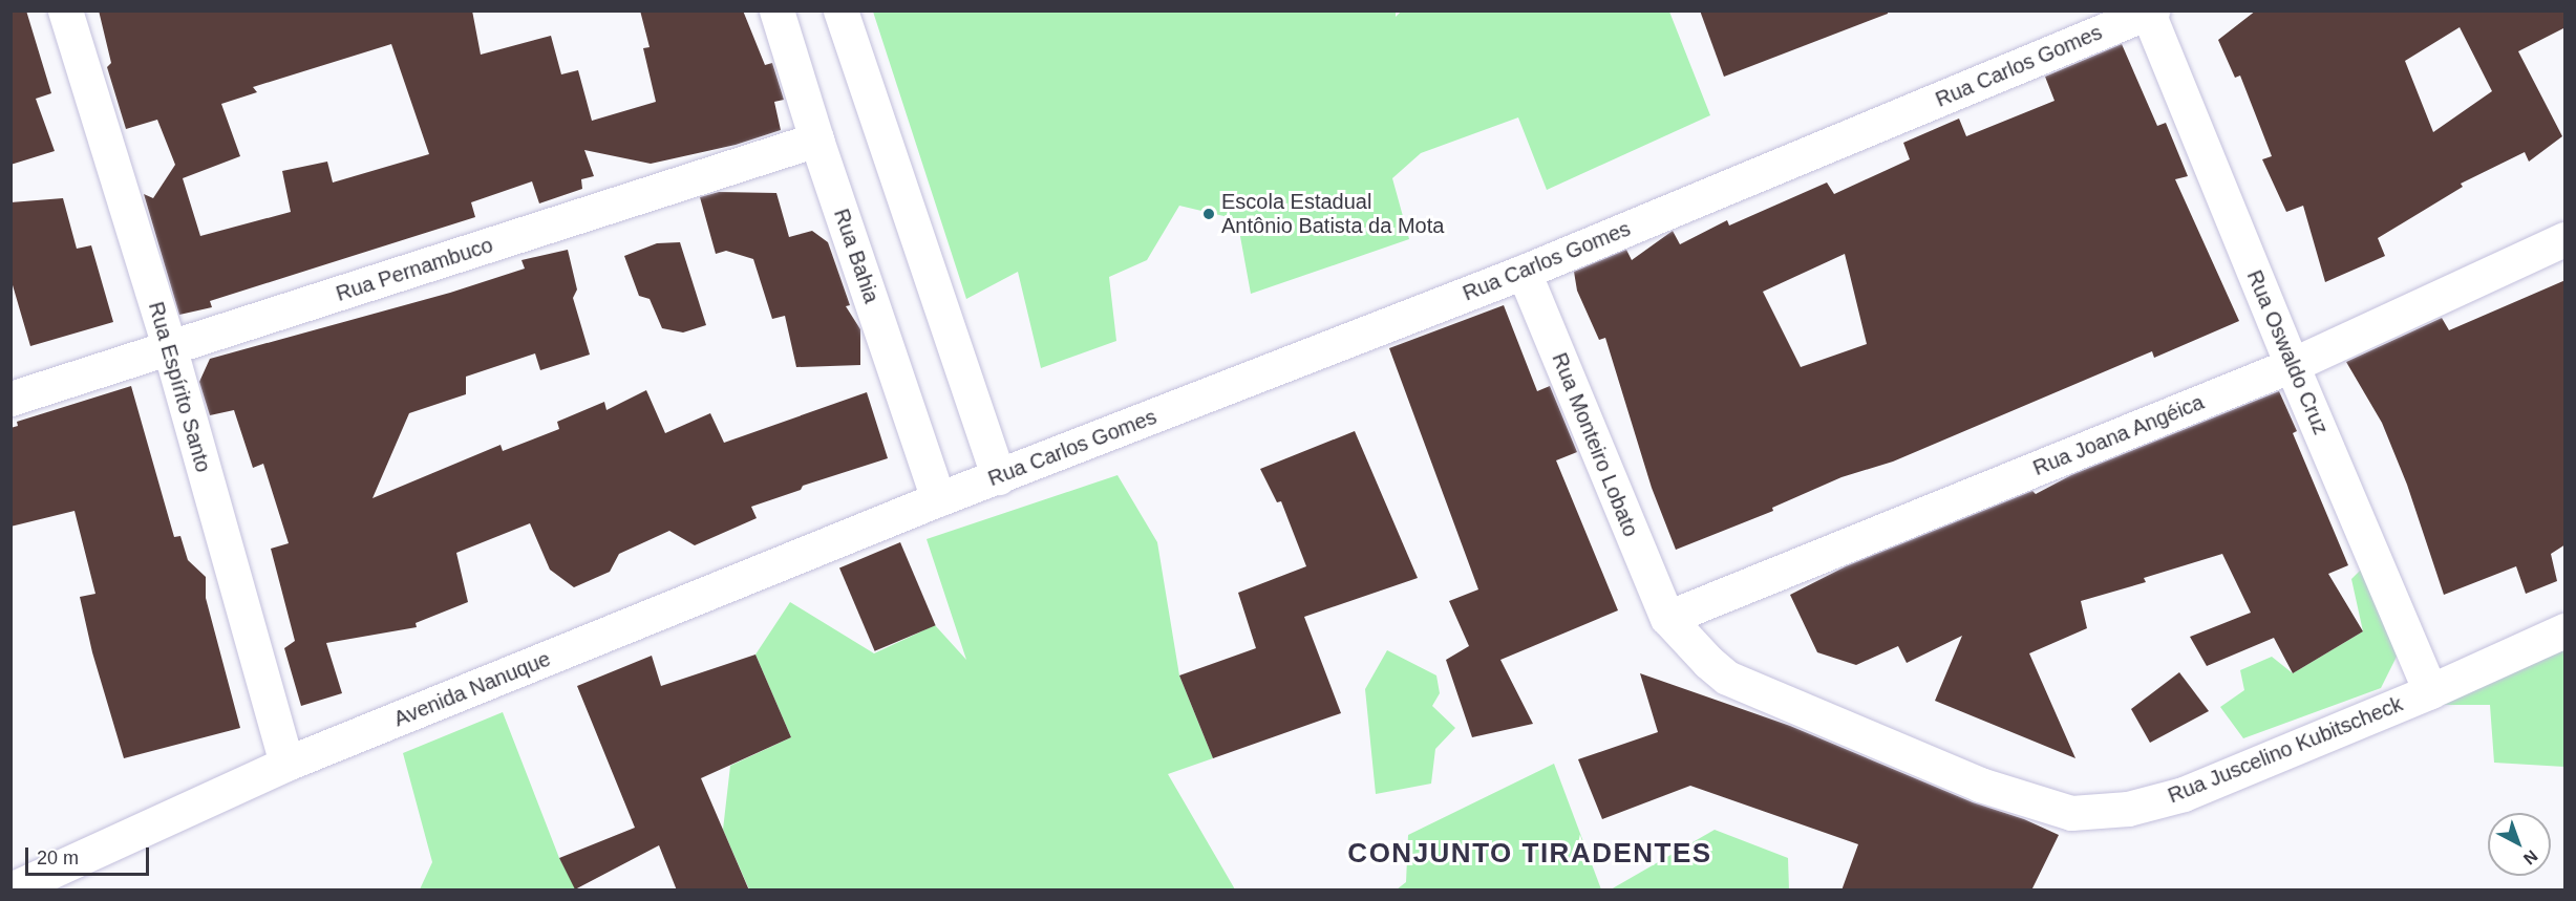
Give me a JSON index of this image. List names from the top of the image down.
{
  "streets": {
    "street": [
      "Rua Carlos Gomes",
      "Rua Bahia",
      "Rua Pernambuco",
      "Rua Oswaldo Cruz",
      "Rua Espírito Santo",
      "Rua Joana Angéica",
      "Rua Monteiro Lobato",
      "Avenida Nanuque",
      "Rua Juscelino Kubitscheck"
    ]
  },
  "crossings": [
    ["Rua Carlos Gomes", "Rua Bahia"],
    ["Rua Carlos Gomes", "Rua Oswaldo Cruz"],
    ["Rua Carlos Gomes", "Rua Monteiro Lobato"],
    ["Rua Carlos Gomes", "Avenida Nanuque"],
    ["Rua Bahia", "Rua Pernambuco"],
    ["Rua Bahia", "Avenida Nanuque"],
    ["Rua Pernambuco", "Rua Espírito Santo"],
    ["Rua Oswaldo Cruz", "Rua Joana Angéica"],
    ["Rua Oswaldo Cruz", "Rua Juscelino Kubitscheck"],
    ["Rua Espírito Santo", "Avenida Nanuque"],
    ["Rua Joana Angéica", "Rua Monteiro Lobato"],
    ["Rua Joana Angéica", "Rua Juscelino Kubitscheck"],
    ["Rua Monteiro Lobato", "Rua Juscelino Kubitscheck"]
  ],
  "districts": ["CONJUNTO TIRADENTES"],
  "places": ["Escola Estadual Antônio Batista da Mota"],
  "scale_bar": "20 m",
  "north": "bottom right"
}
